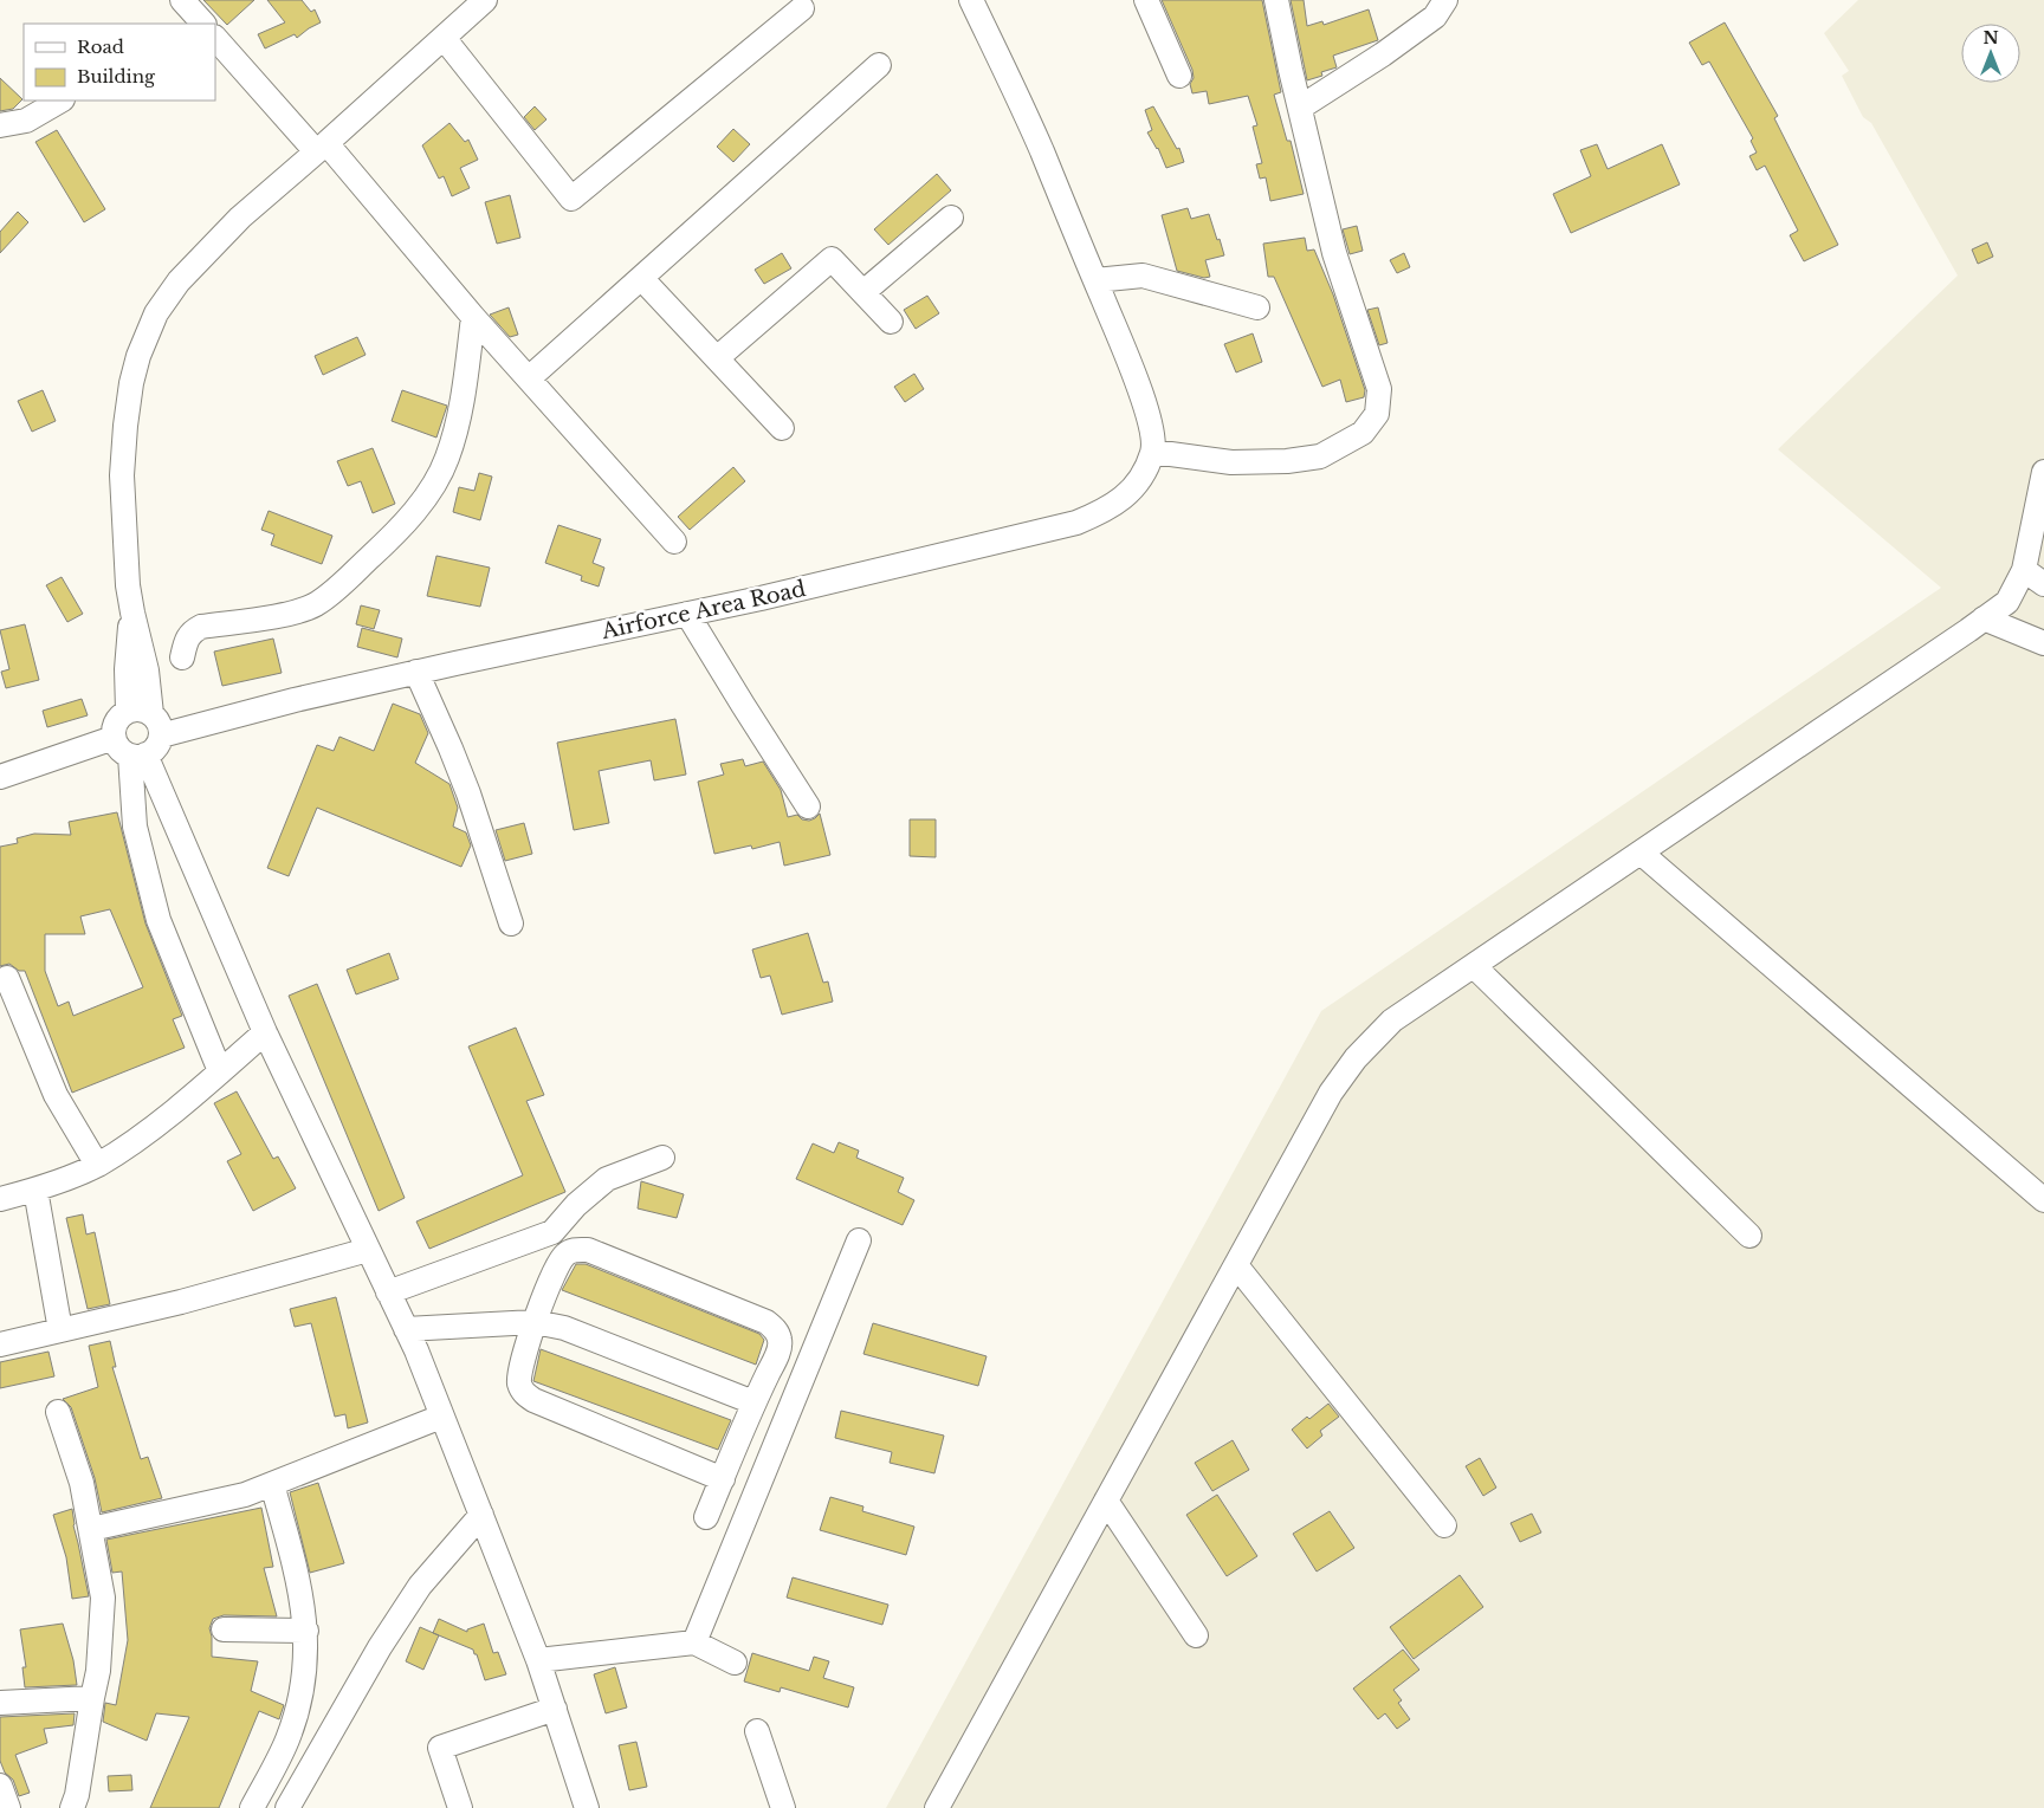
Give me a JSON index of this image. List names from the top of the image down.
{
  "streets": {
    "street": ["Airforce Area Road"]
  },
  "legend": ["Road", "Building"],
  "north": "top"
}
